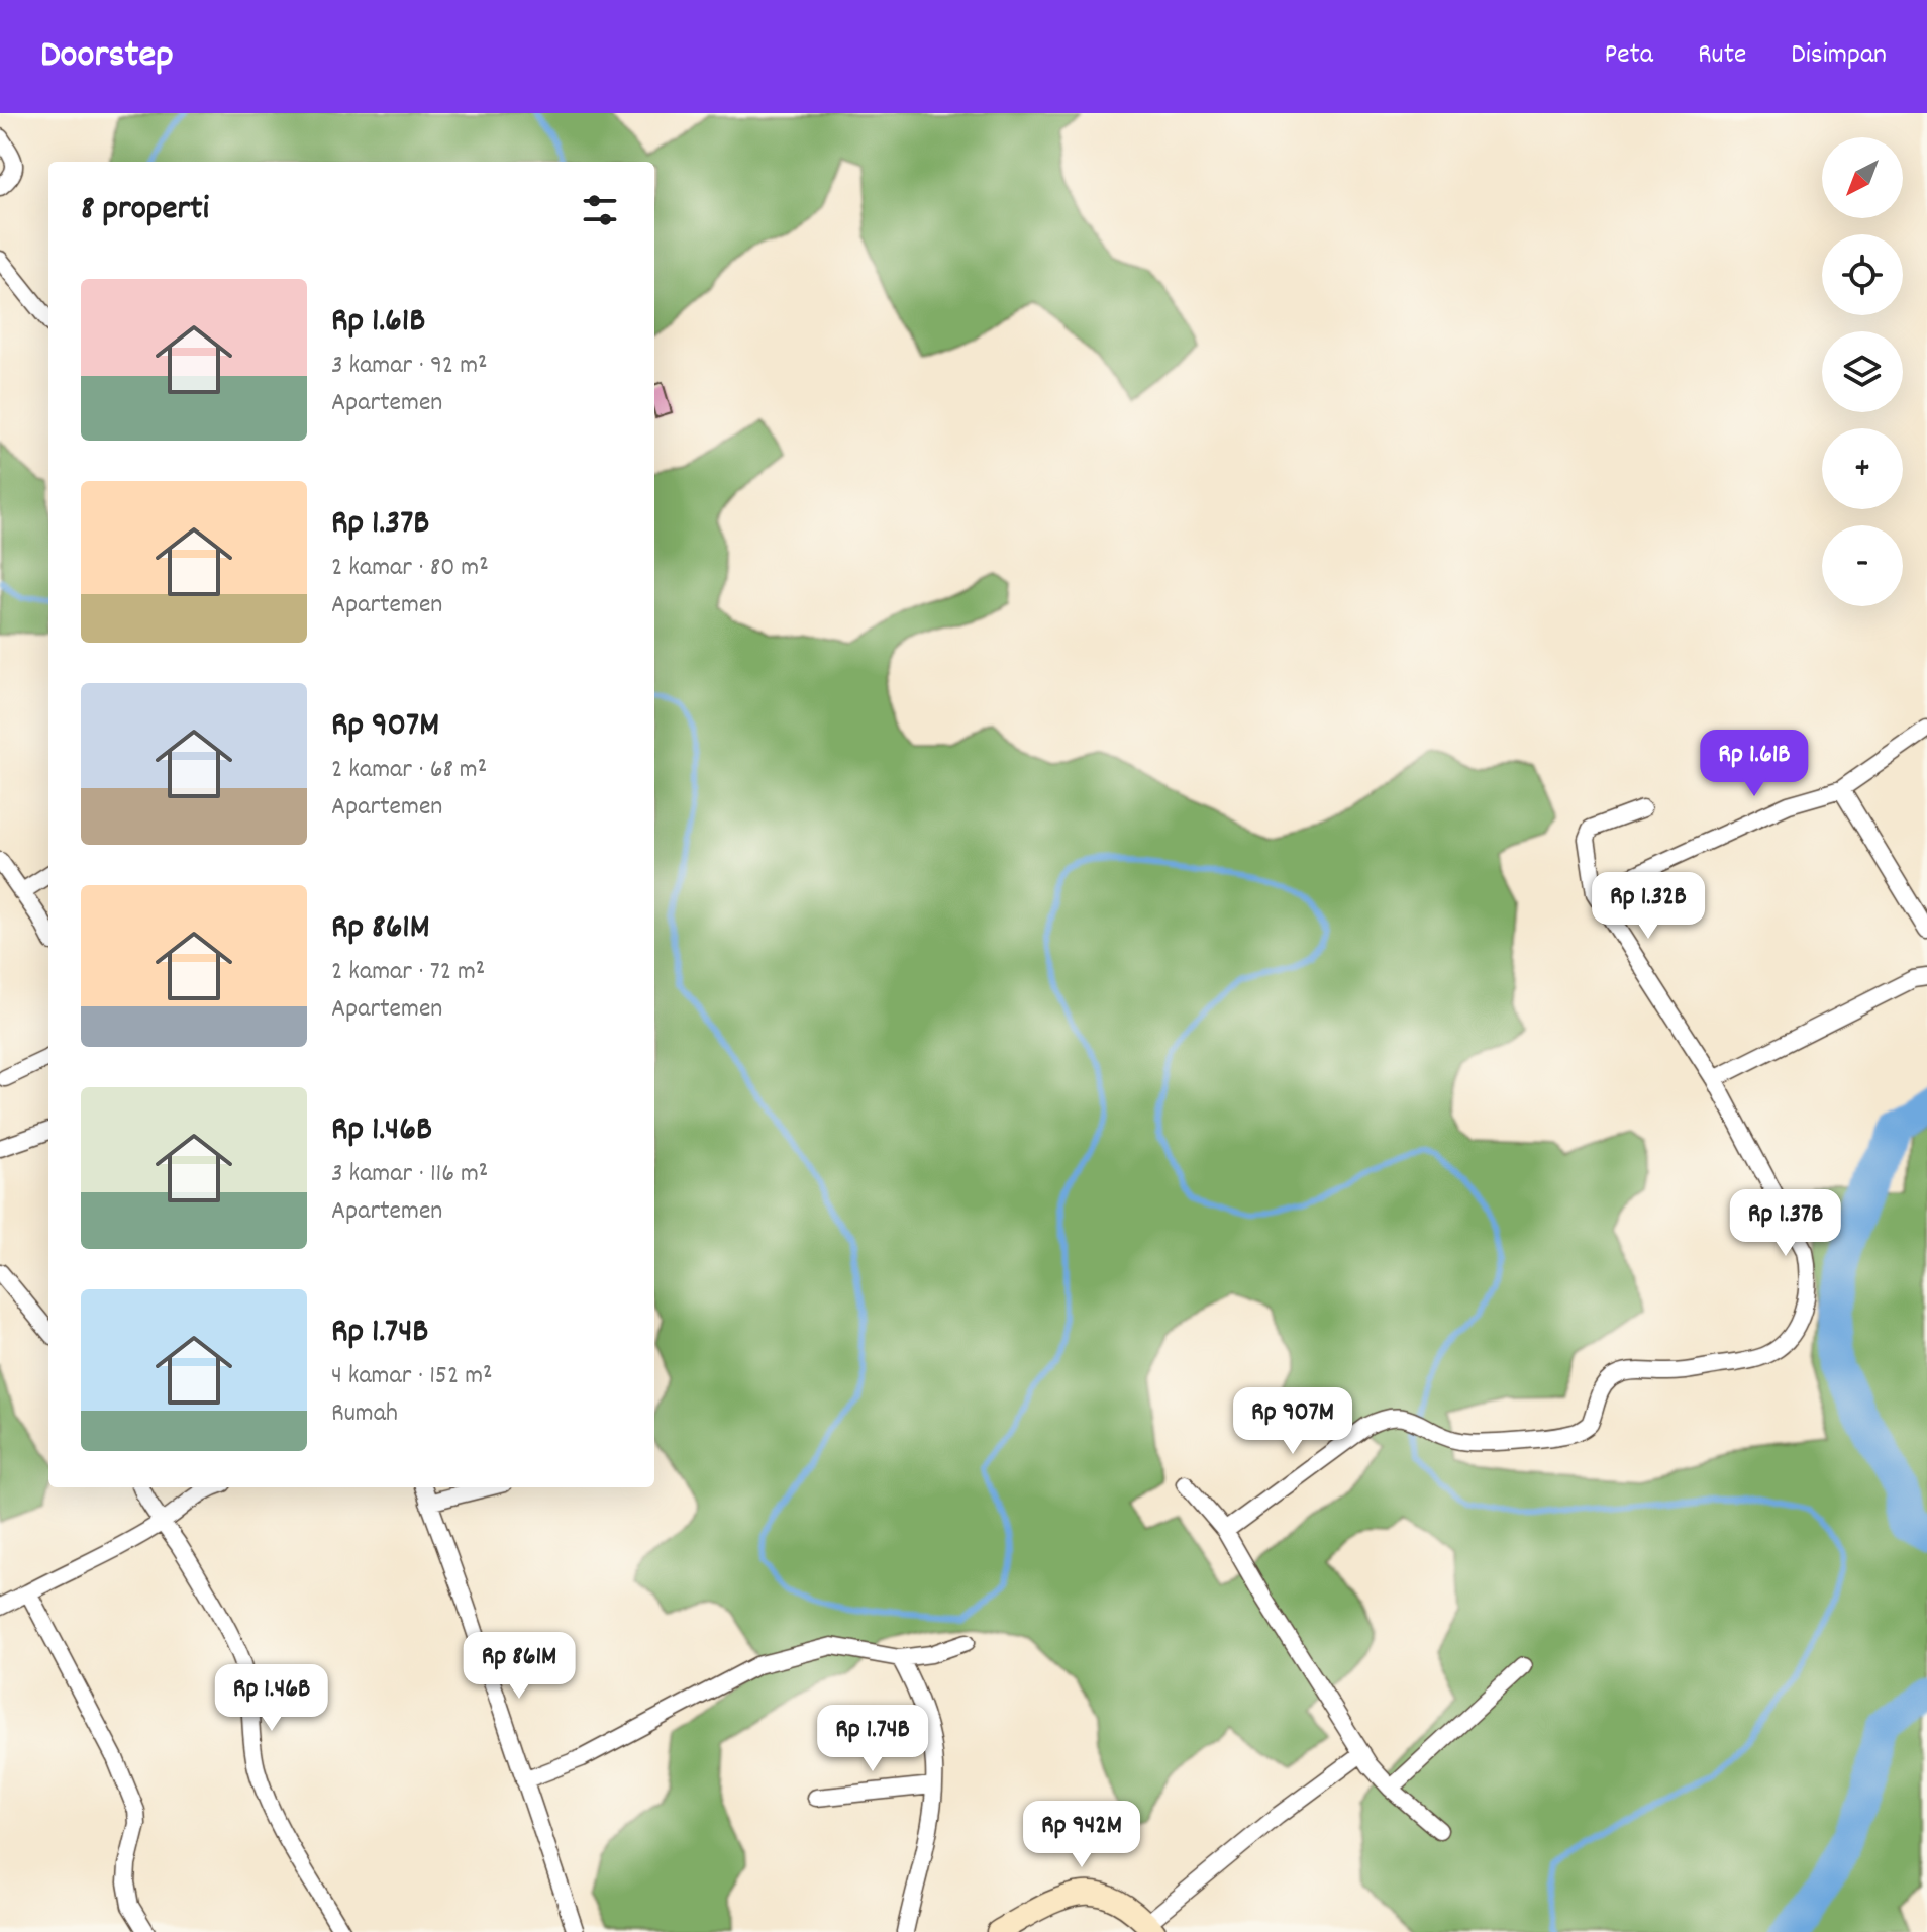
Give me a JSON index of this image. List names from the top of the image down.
{
  "north": "bottom left",
  "page": {
    "header": "Doorstep",
    "nav": ["Peta", "Rute", "Disimpan"],
    "map_buttons": ["+", "−"],
    "heading": "8 properti",
    "list": [
      {
        "name": "Rp 1.61B",
        "note": "3 kamar · 92 m² · Apartemen"
      },
      {
        "name": "Rp 1.37B",
        "note": "2 kamar · 80 m² · Apartemen"
      },
      {
        "name": "Rp 907M",
        "note": "2 kamar · 68 m² · Apartemen"
      },
      {
        "name": "Rp 861M",
        "note": "2 kamar · 72 m² · Apartemen"
      },
      {
        "name": "Rp 1.46B",
        "note": "3 kamar · 116 m² · Apartemen"
      },
      {
        "name": "Rp 1.74B",
        "note": "4 kamar · 152 m² · Rumah"
      }
    ],
    "price": [
      "Rp 1.61B",
      "Rp 1.32B",
      "Rp 1.37B",
      "Rp 907M",
      "Rp 861M",
      "Rp 1.46B",
      "Rp 1.74B",
      "Rp 942M"
    ]
  }
}
